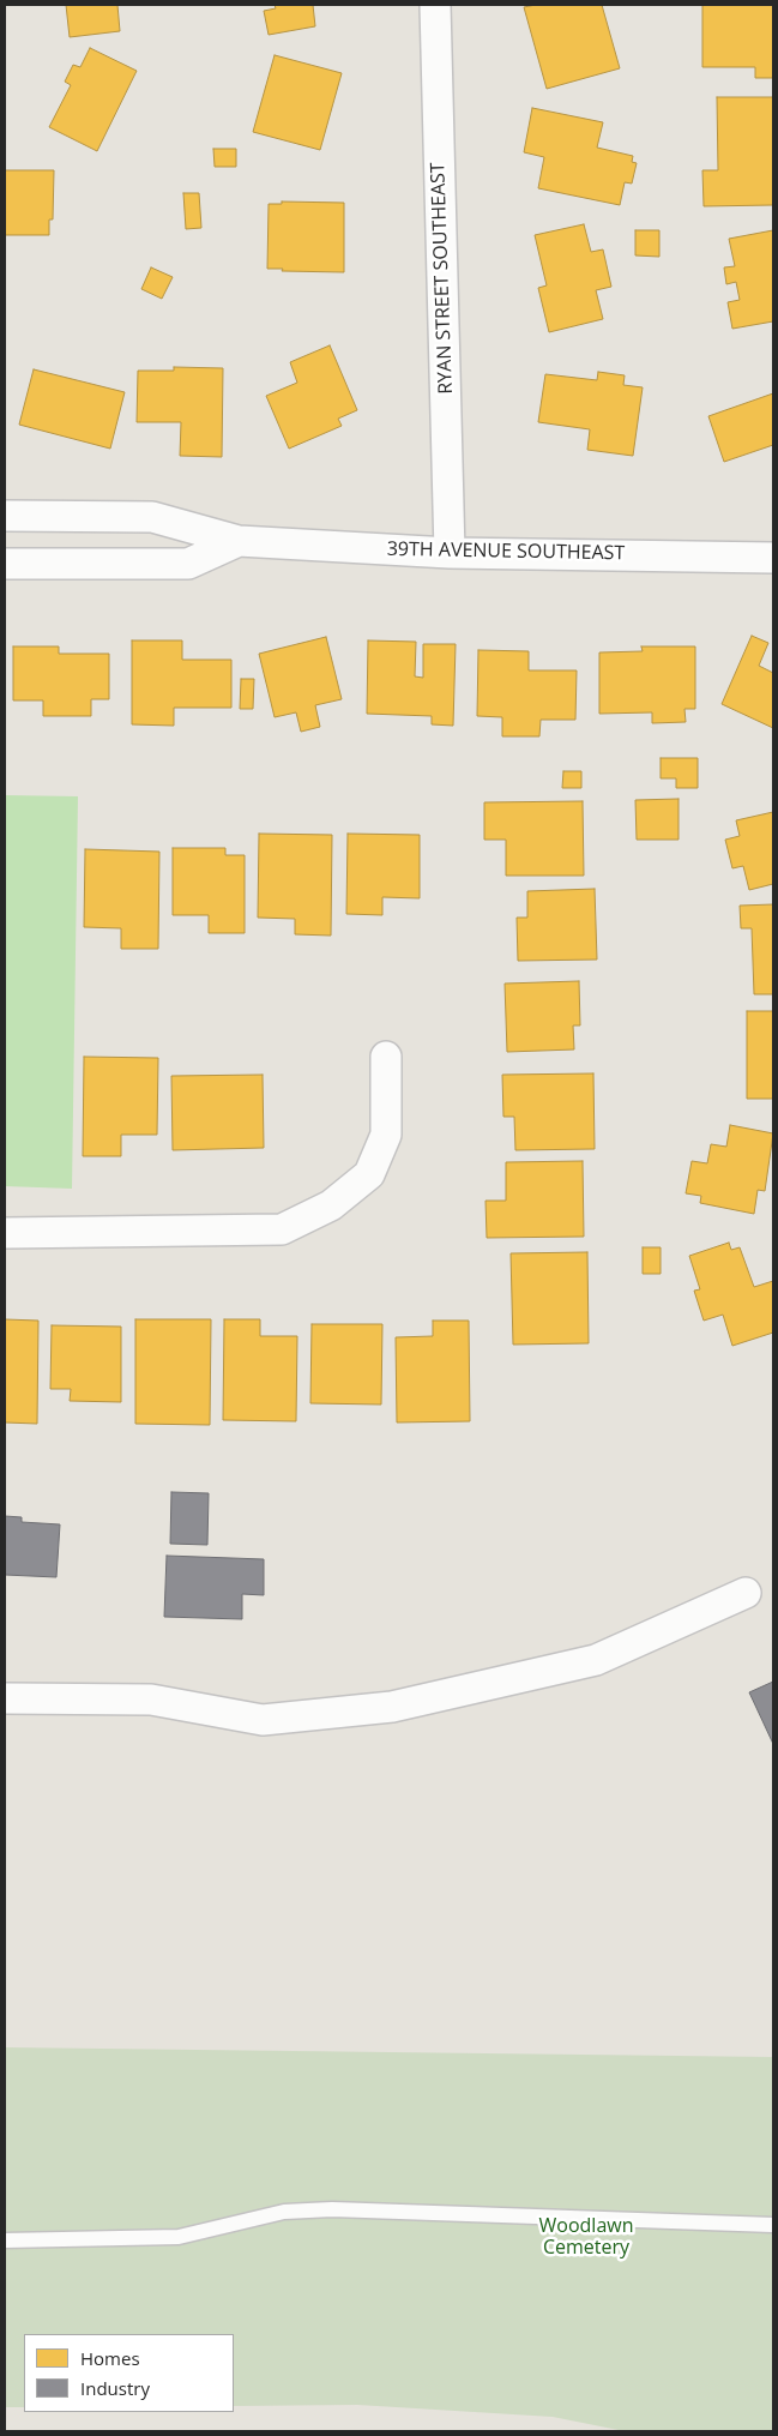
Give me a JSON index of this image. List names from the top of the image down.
{
  "streets": {
    "street": ["RYAN STREET SOUTHEAST", "39TH AVENUE SOUTHEAST"]
  },
  "crossings": [
    ["RYAN STREET SOUTHEAST", "39TH AVENUE SOUTHEAST"]
  ],
  "parks": ["Woodlawn Cemetery"],
  "legend": ["Homes", "Industry"]
}
